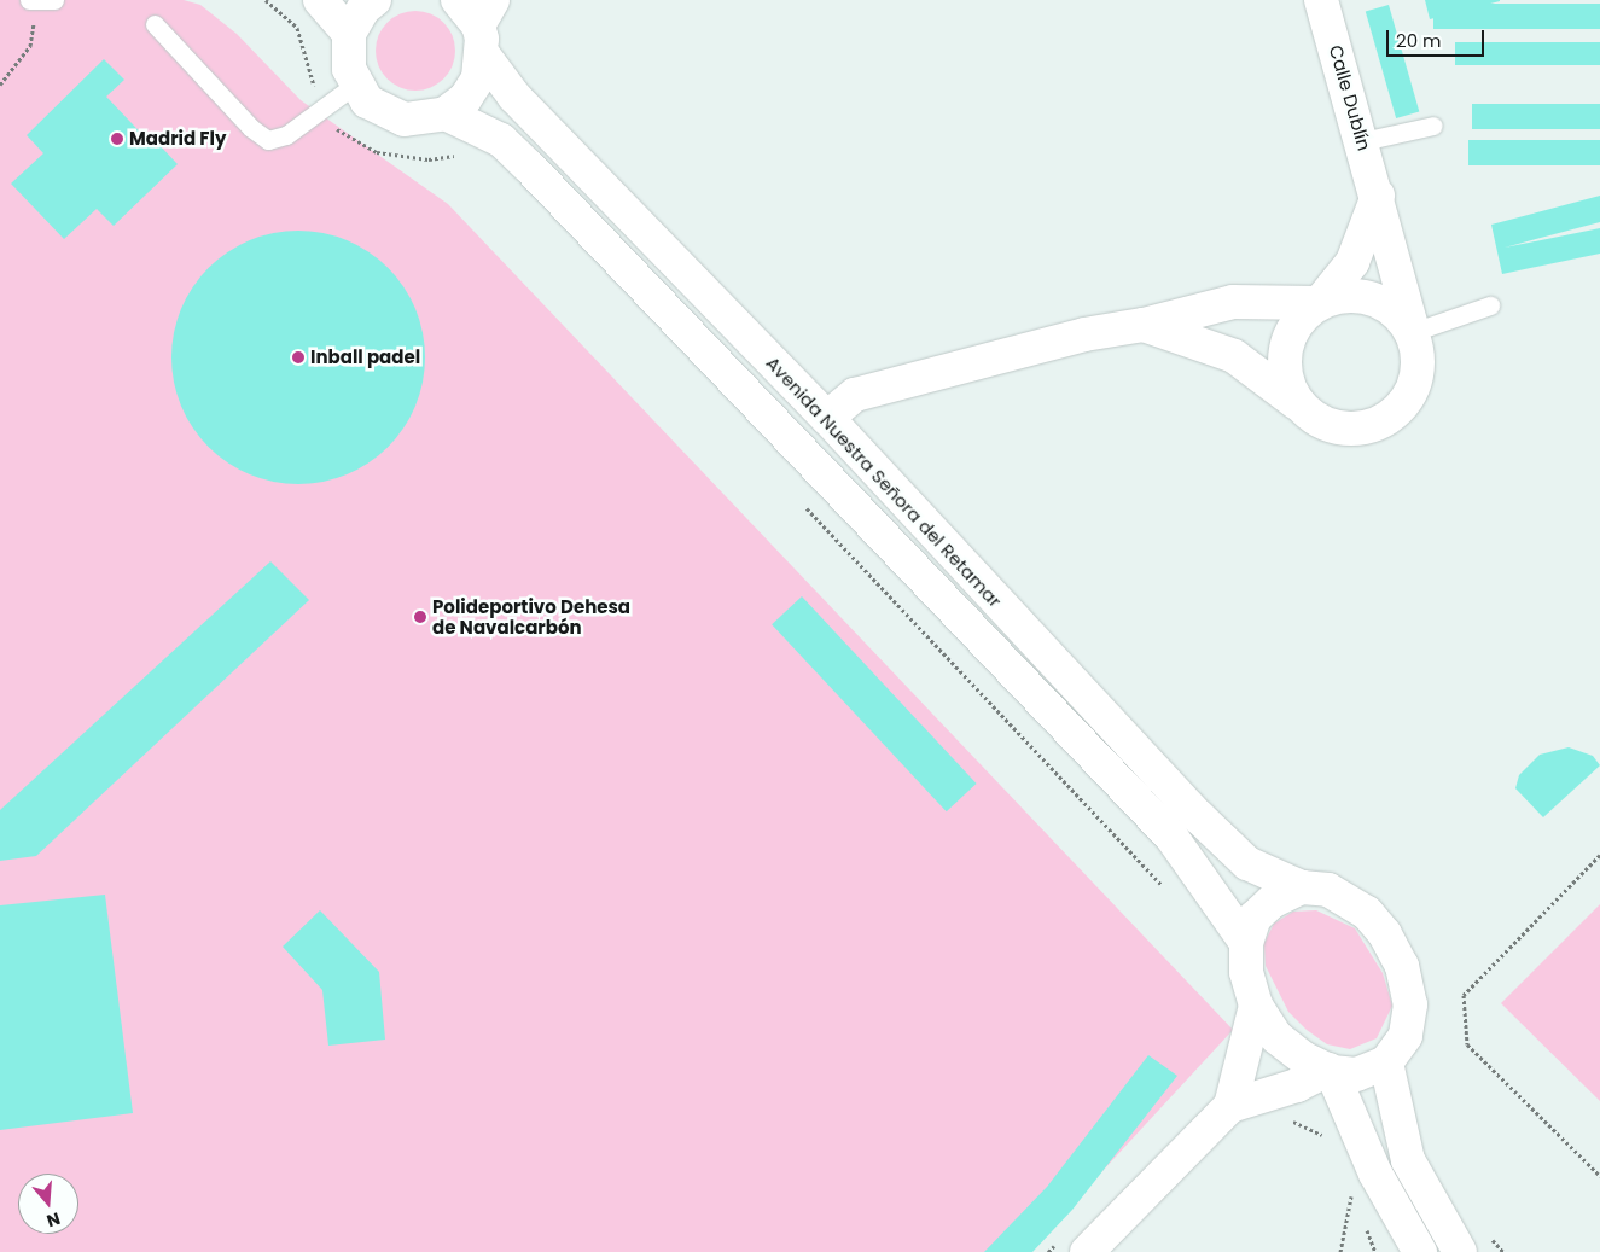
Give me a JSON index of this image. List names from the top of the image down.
{
  "streets": {
    "street": ["Calle Dublín", "Avenida Nuestra Señora del Retamar"]
  },
  "places": ["Madrid Fly", "Inball padel", "Polideportivo Dehesa de Navalcarbón"],
  "scale_bar": "20 m",
  "north": "bottom"
}
